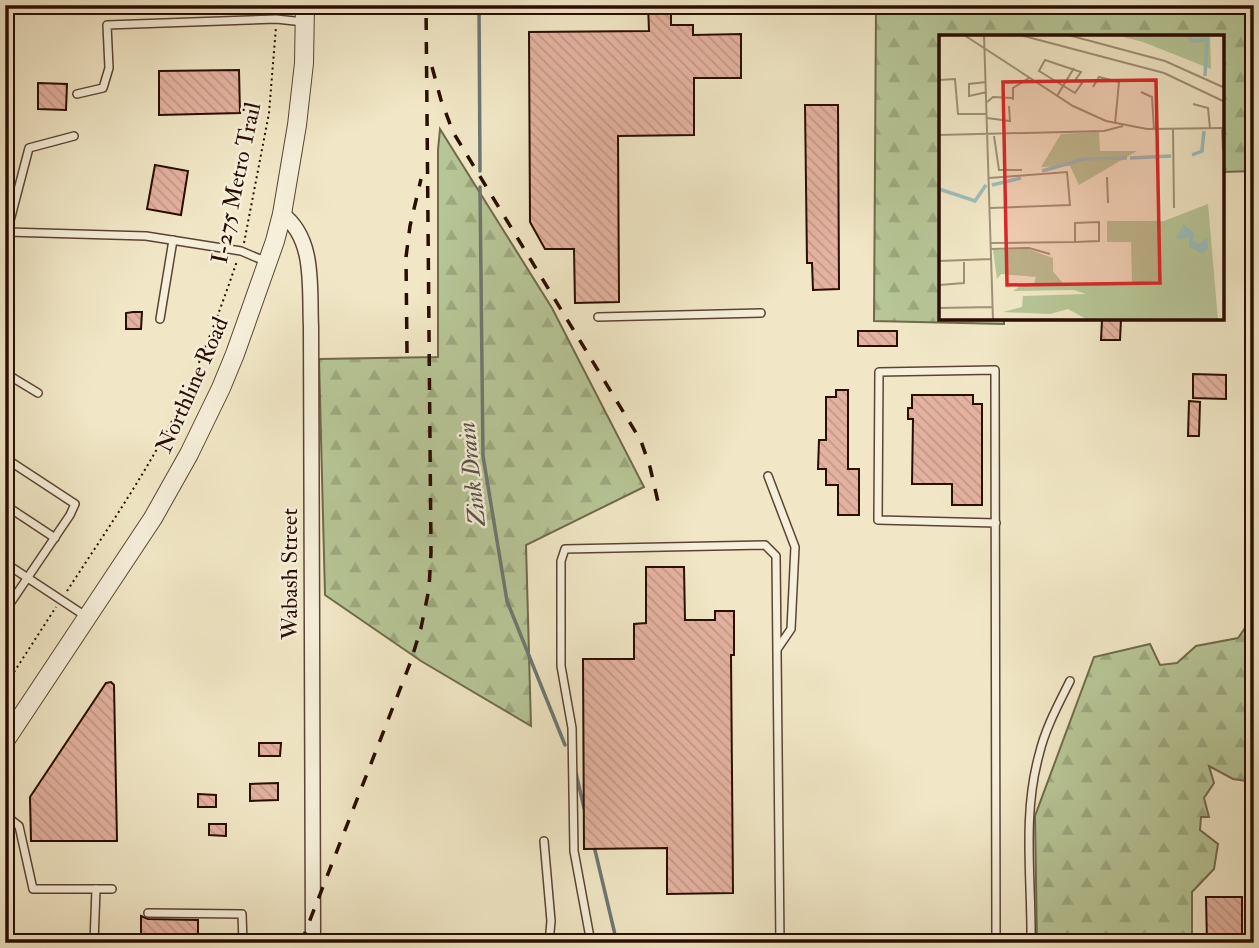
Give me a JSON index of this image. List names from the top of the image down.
{
  "streets": {
    "street": ["Northline Road", "Wabash Street"],
    "path": ["I-275 Metro Trail"]
  },
  "crossings": [
    ["Northline Road", "Wabash Street"]
  ],
  "water": ["Zink Drain"]
}
